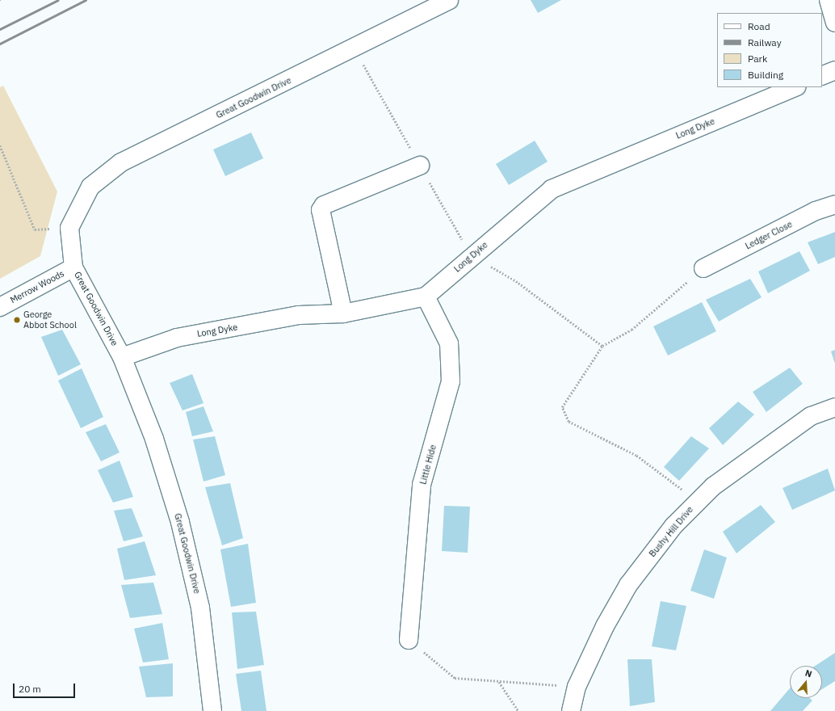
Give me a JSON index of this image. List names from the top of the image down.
{
  "streets": {
    "street": [
      "Great Goodwin Drive",
      "Long Dyke",
      "Ledger Close",
      "Merrow Woods",
      "Little Hide",
      "Bushy Hill Drive"
    ]
  },
  "crossings": [
    ["Great Goodwin Drive", "Long Dyke"],
    ["Great Goodwin Drive", "Merrow Woods"],
    ["Long Dyke", "Little Hide"]
  ],
  "places": ["George Abbot School"],
  "legend": [
    "Road",
    "Railway",
    "Park",
    "Building"
  ],
  "scale_bar": "20 m",
  "north": "top"
}
